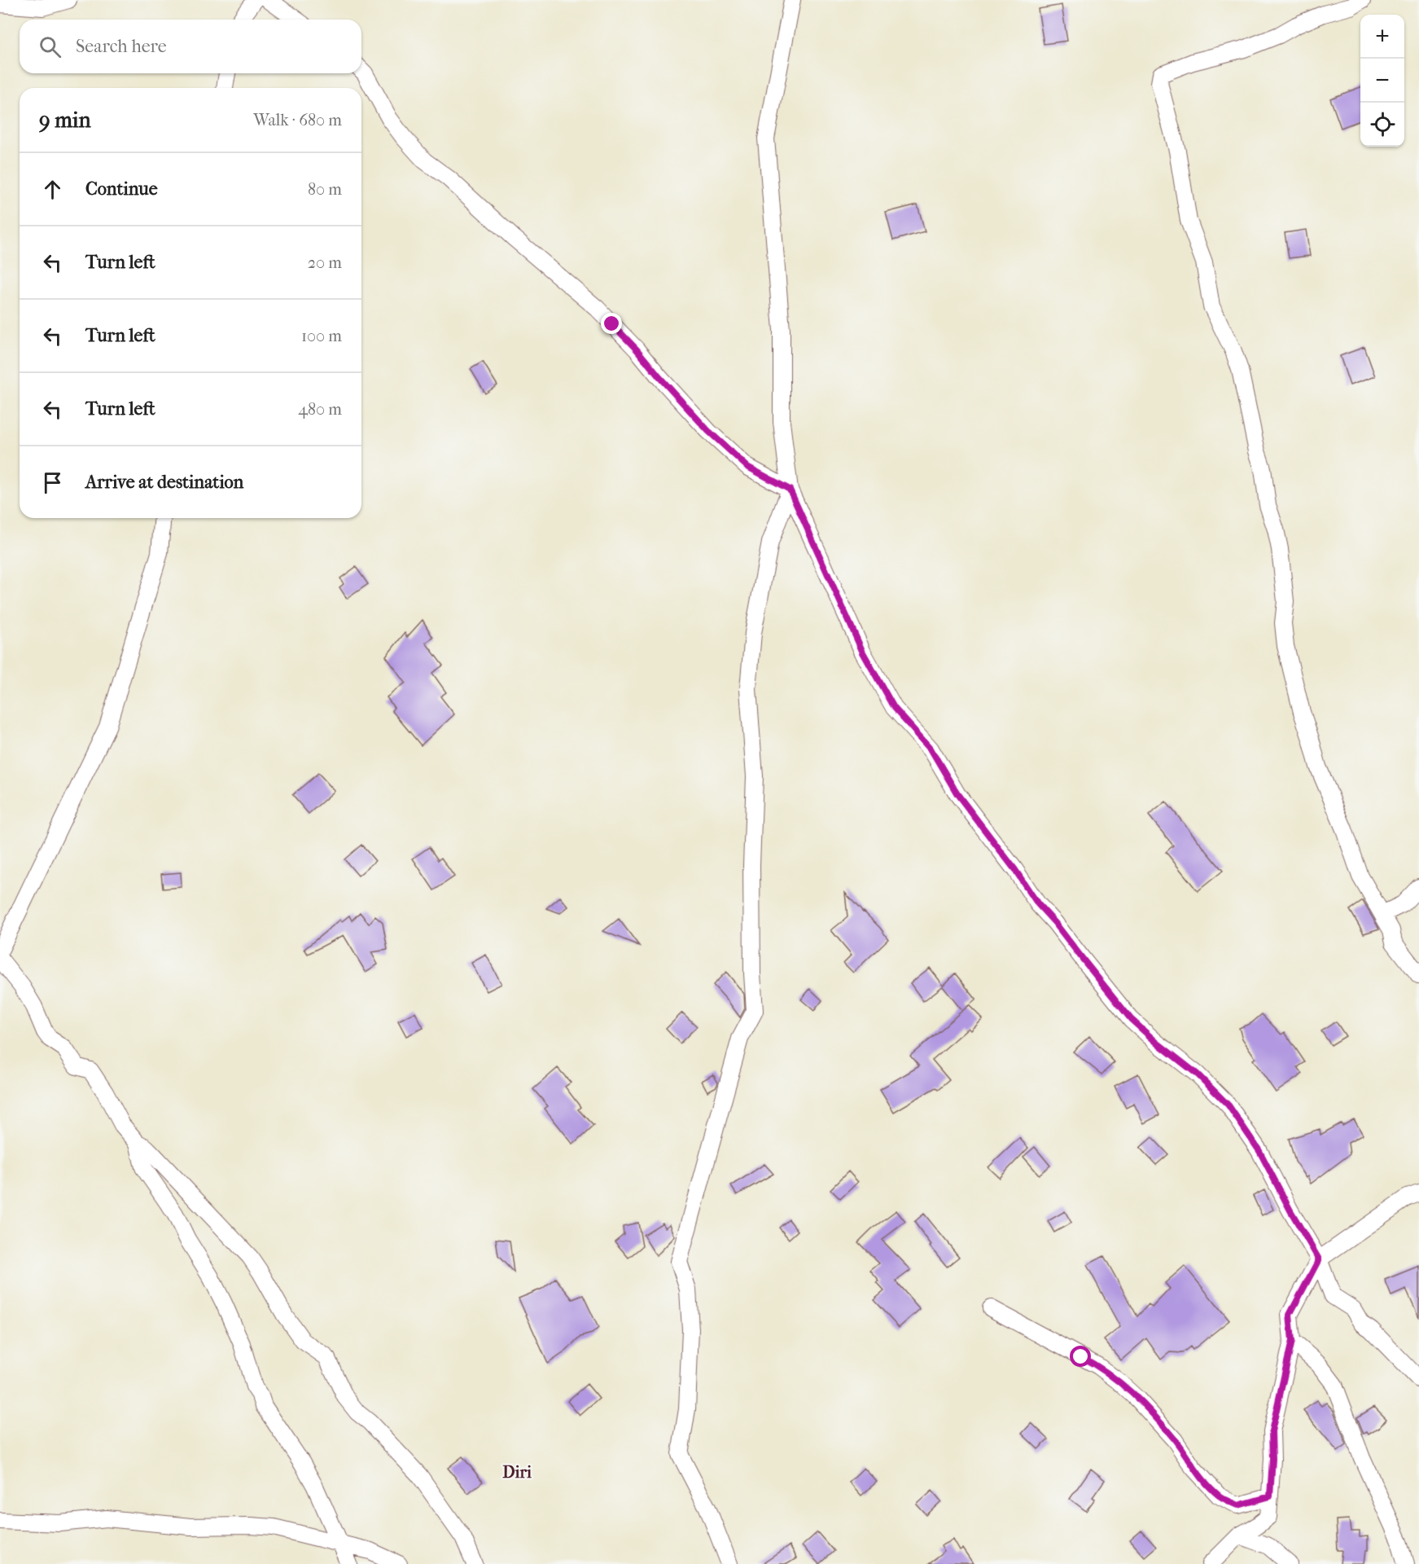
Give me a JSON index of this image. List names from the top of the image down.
{
  "districts": ["Diri"],
  "page": {
    "map_buttons": ["+", "−"],
    "search": "Search here",
    "heading": ["9 min", "Walk · 680 m"],
    "list": [
      ["Continue", "80 m"],
      ["Turn left", "20 m"],
      ["Turn left", "100 m"],
      ["Turn left", "480 m"],
      "Arrive at destination"
    ]
  }
}
